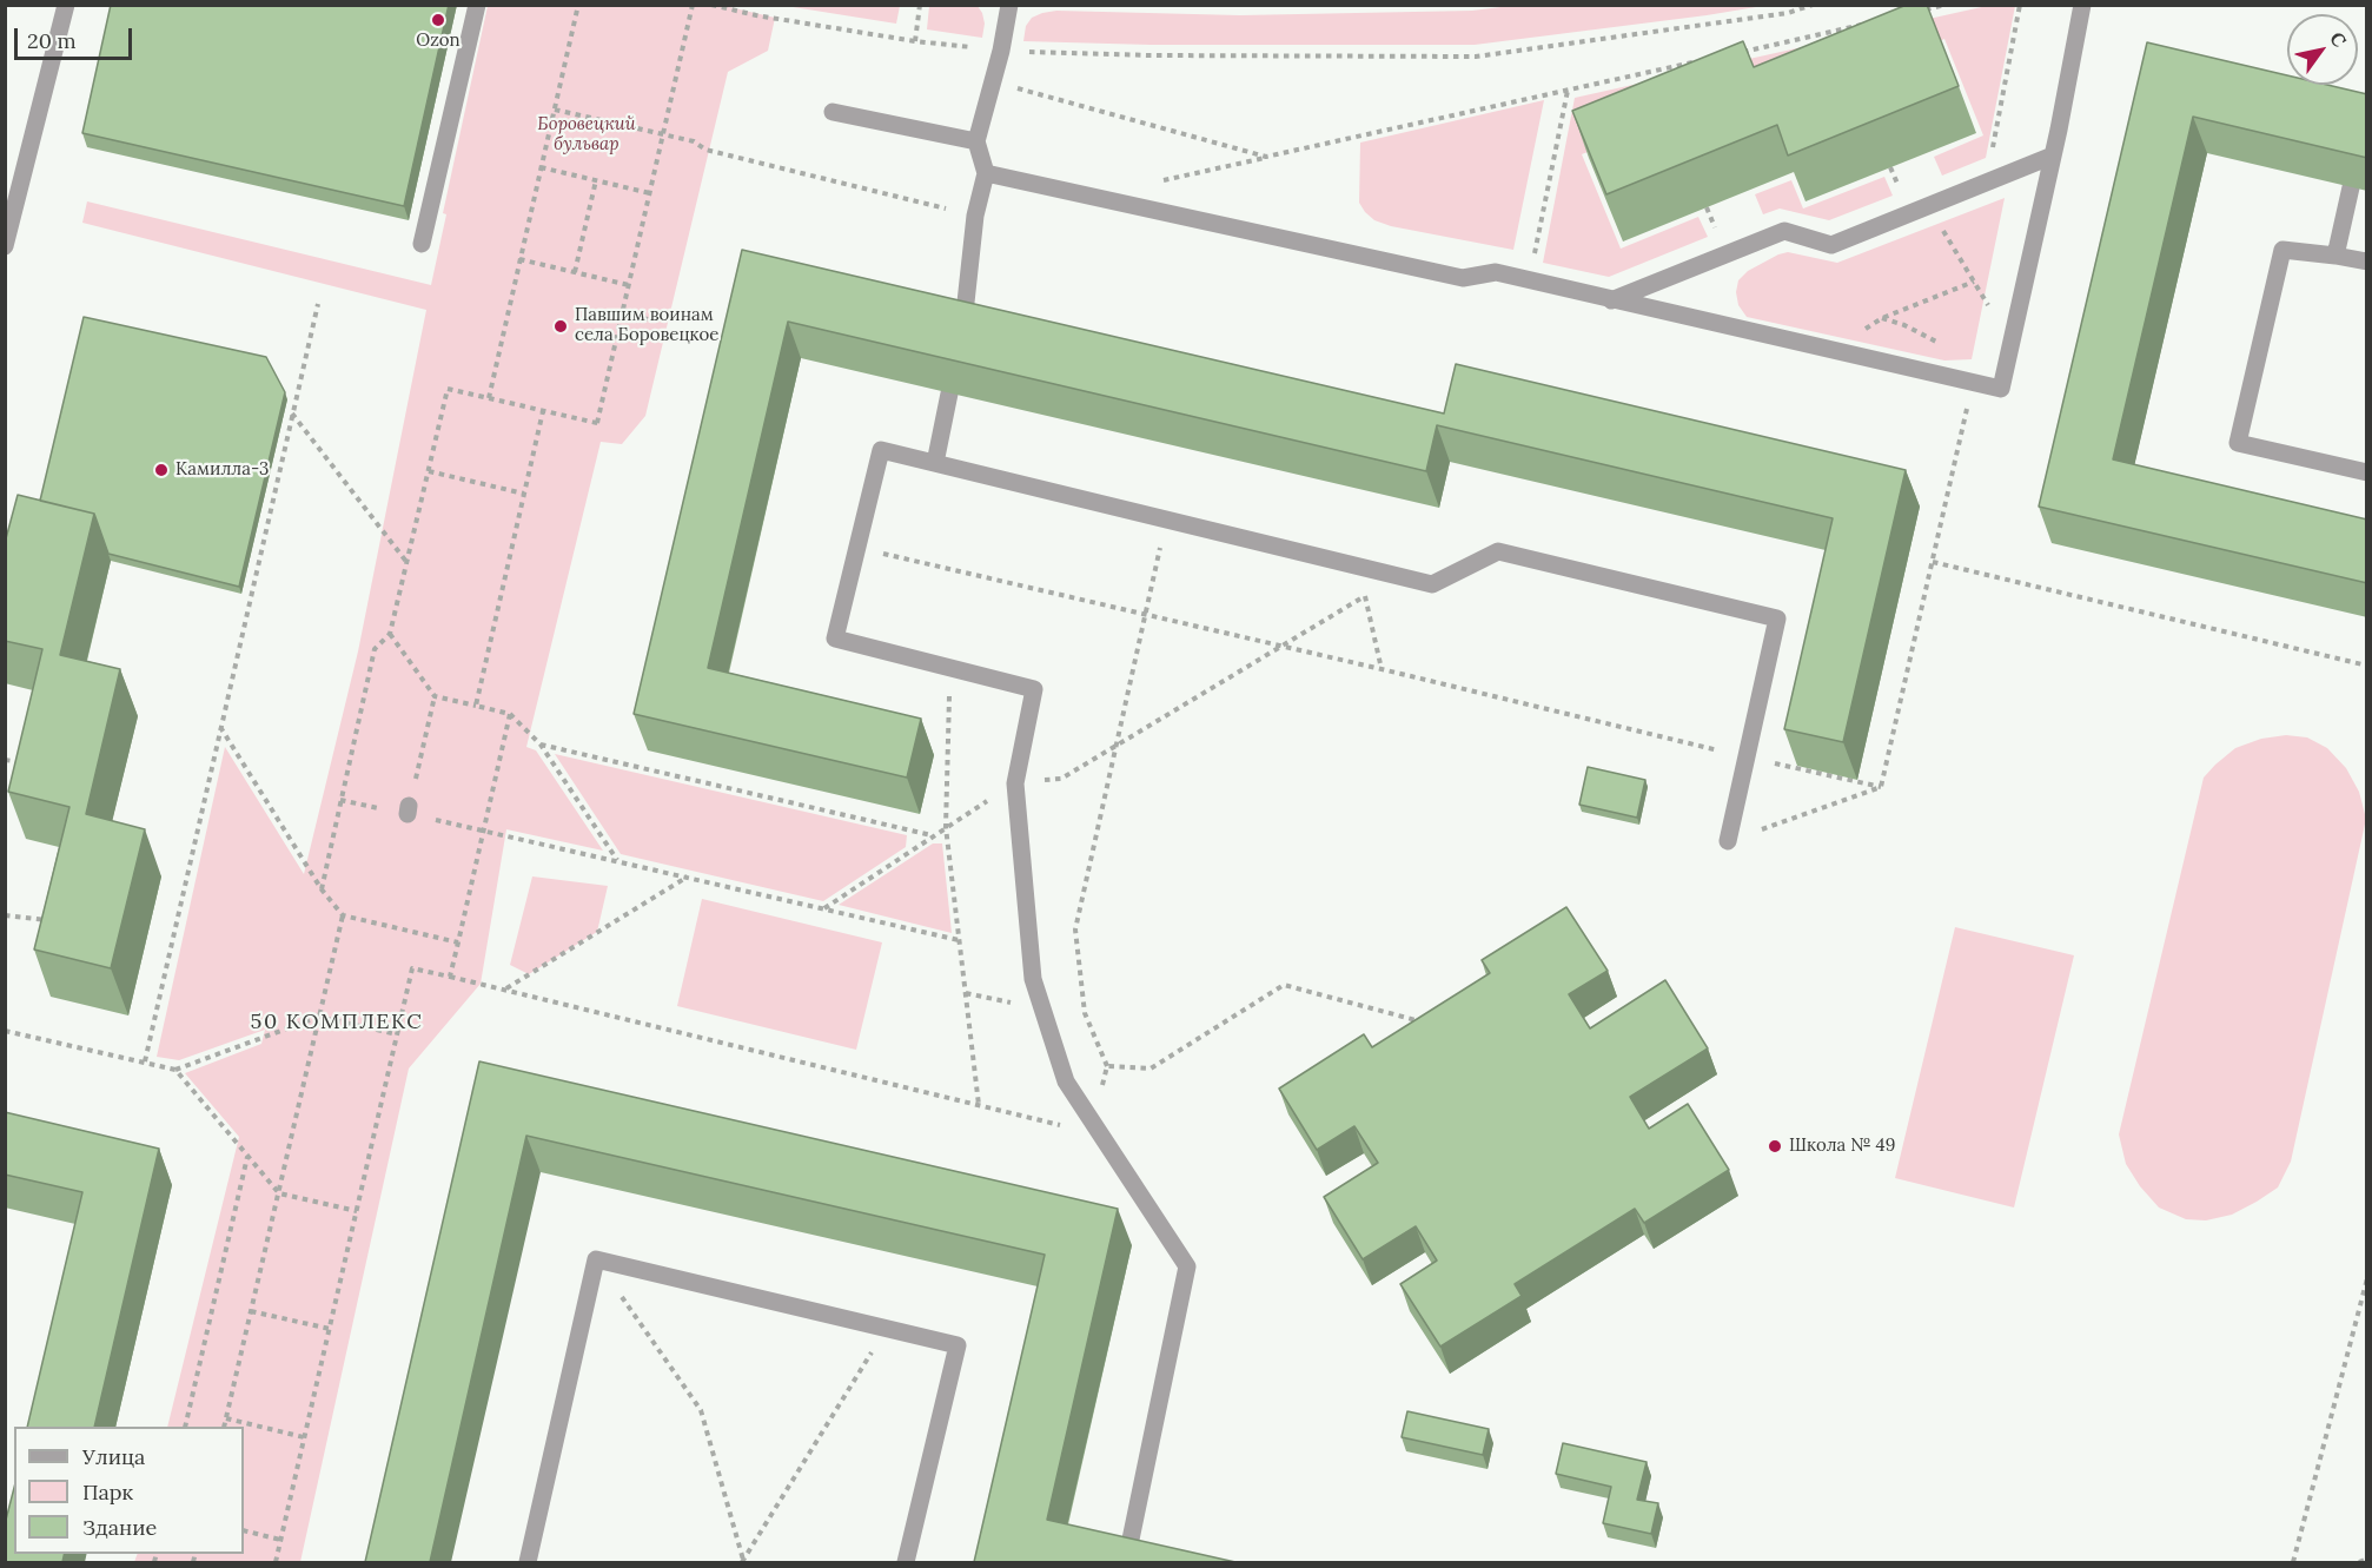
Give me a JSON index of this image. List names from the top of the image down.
{
  "districts": ["50 КОМПЛЕКС"],
  "parks": ["Боровецкий бульвар"],
  "places": [
    "Ozon",
    "Павшим воинам села Боровецкое",
    "Камилла-3",
    "Школа № 49"
  ],
  "legend": ["Улица", "Парк", "Здание"],
  "scale_bar": "20 m",
  "north": "top right"
}
